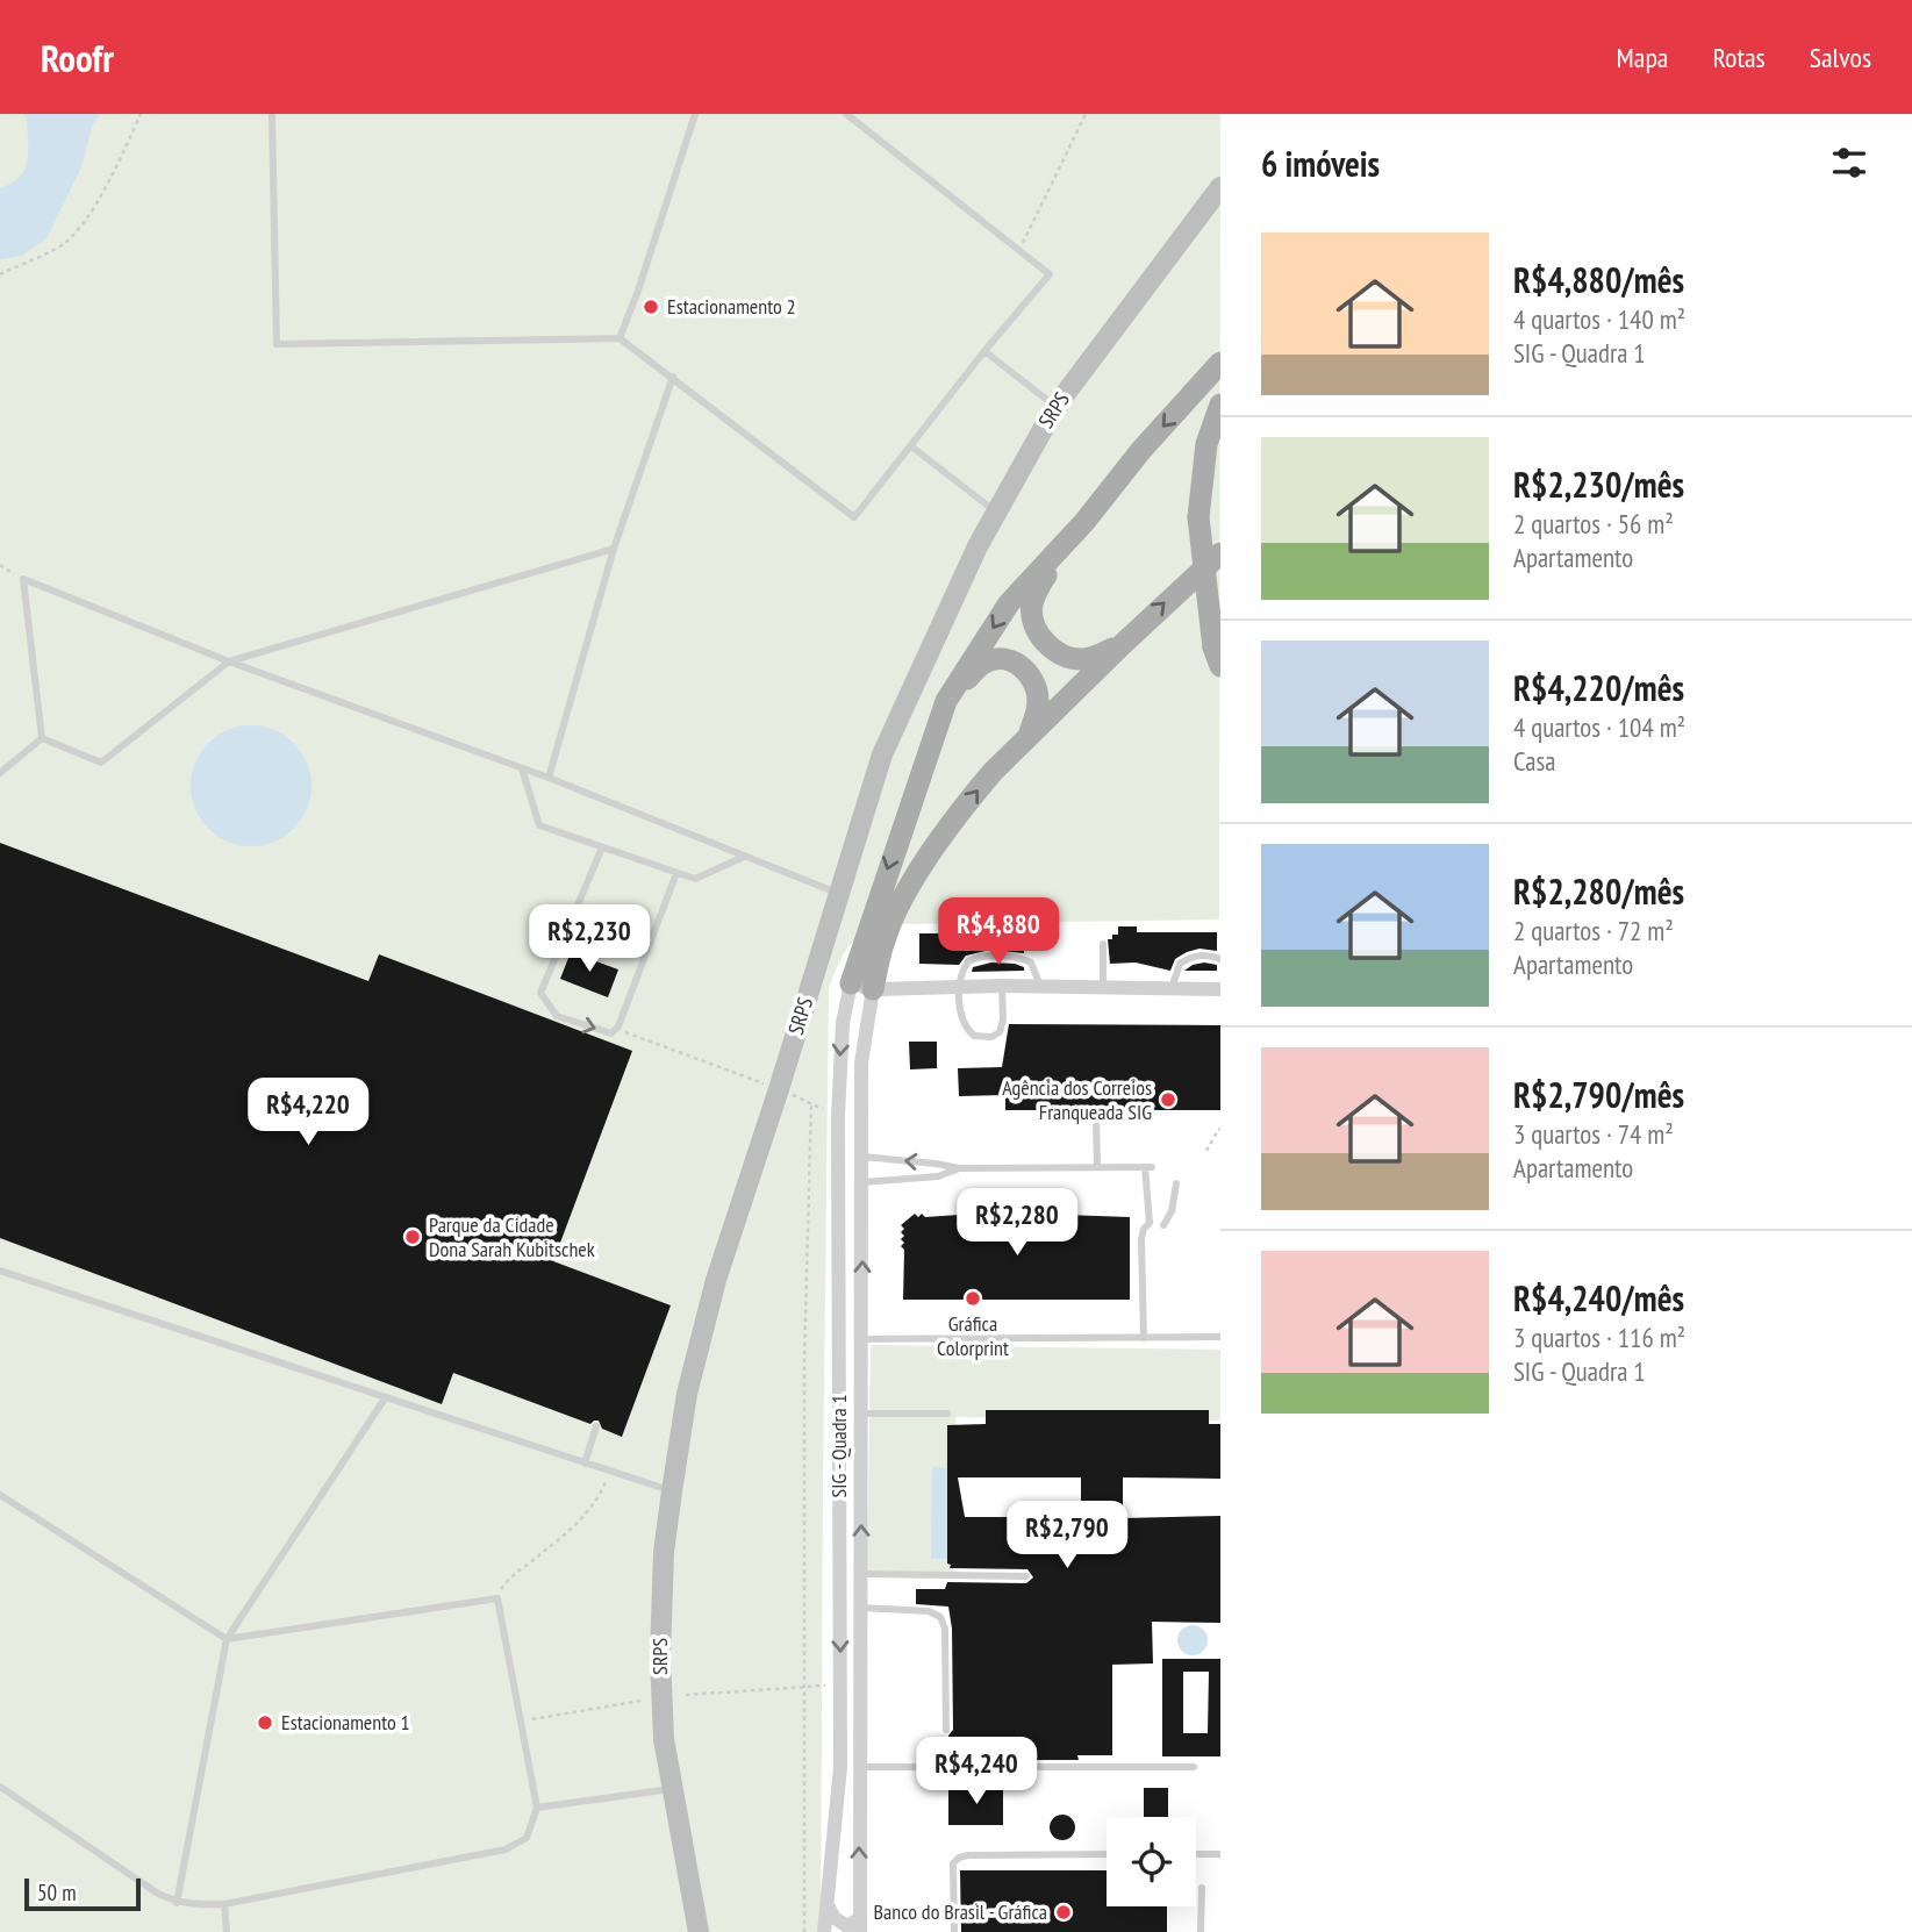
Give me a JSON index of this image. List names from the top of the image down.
{
  "streets": {
    "main road": ["SRPS"],
    "street": ["SIG - Quadra 1"]
  },
  "places": [
    "Estacionamento 2",
    "Agência dos Correios Franqueada SIG",
    "Parque da Cidade Dona Sarah Kubitschek",
    "Gráfica Colorprint",
    "Estacionamento 1",
    "Banco do Brasil - Gráfica"
  ],
  "scale_bar": "50 m",
  "page": {
    "header": "Roofr",
    "nav": ["Mapa", "Rotas", "Salvos"],
    "heading": "6 imóveis",
    "list": [
      {
        "name": "R$4,880/mês",
        "note": "4 quartos · 140 m² · SIG - Quadra 1"
      },
      {
        "name": "R$2,230/mês",
        "note": "2 quartos · 56 m² · Apartamento"
      },
      {
        "name": "R$4,220/mês",
        "note": "4 quartos · 104 m² · Casa"
      },
      {
        "name": "R$2,280/mês",
        "note": "2 quartos · 72 m² · Apartamento"
      },
      {
        "name": "R$2,790/mês",
        "note": "3 quartos · 74 m² · Apartamento"
      },
      {
        "name": "R$4,240/mês",
        "note": "3 quartos · 116 m² · SIG - Quadra 1"
      }
    ],
    "price": [
      "R$4,880",
      "R$2,230",
      "R$4,220",
      "R$2,280",
      "R$2,790",
      "R$4,240"
    ],
    "scale": "50 m"
  }
}
